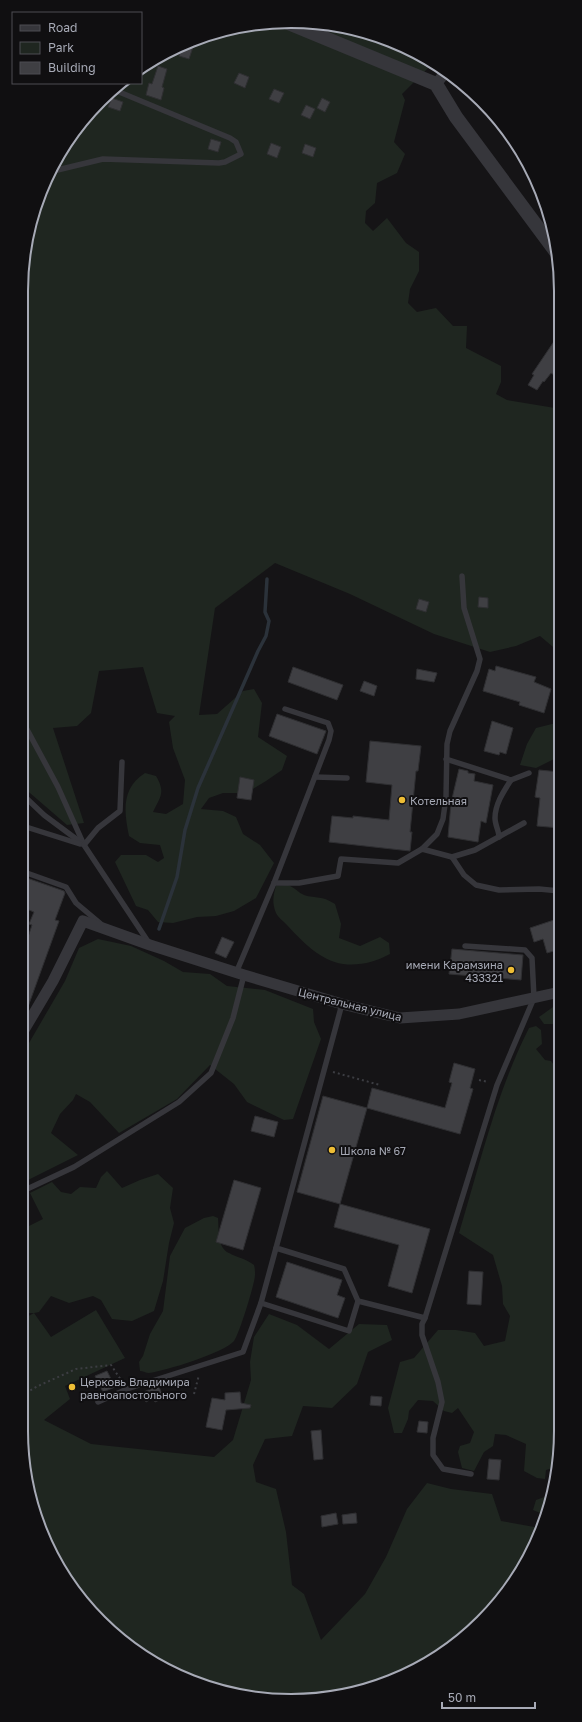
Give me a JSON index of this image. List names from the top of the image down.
{
  "streets": {
    "street": ["Центральная улица"]
  },
  "places": [
    "Котельная",
    "имени Карамзина 433321",
    "Школа № 67",
    "Церковь Владимира равноапостольного"
  ],
  "legend": ["Road", "Park", "Building"],
  "scale_bar": "50 m"
}
